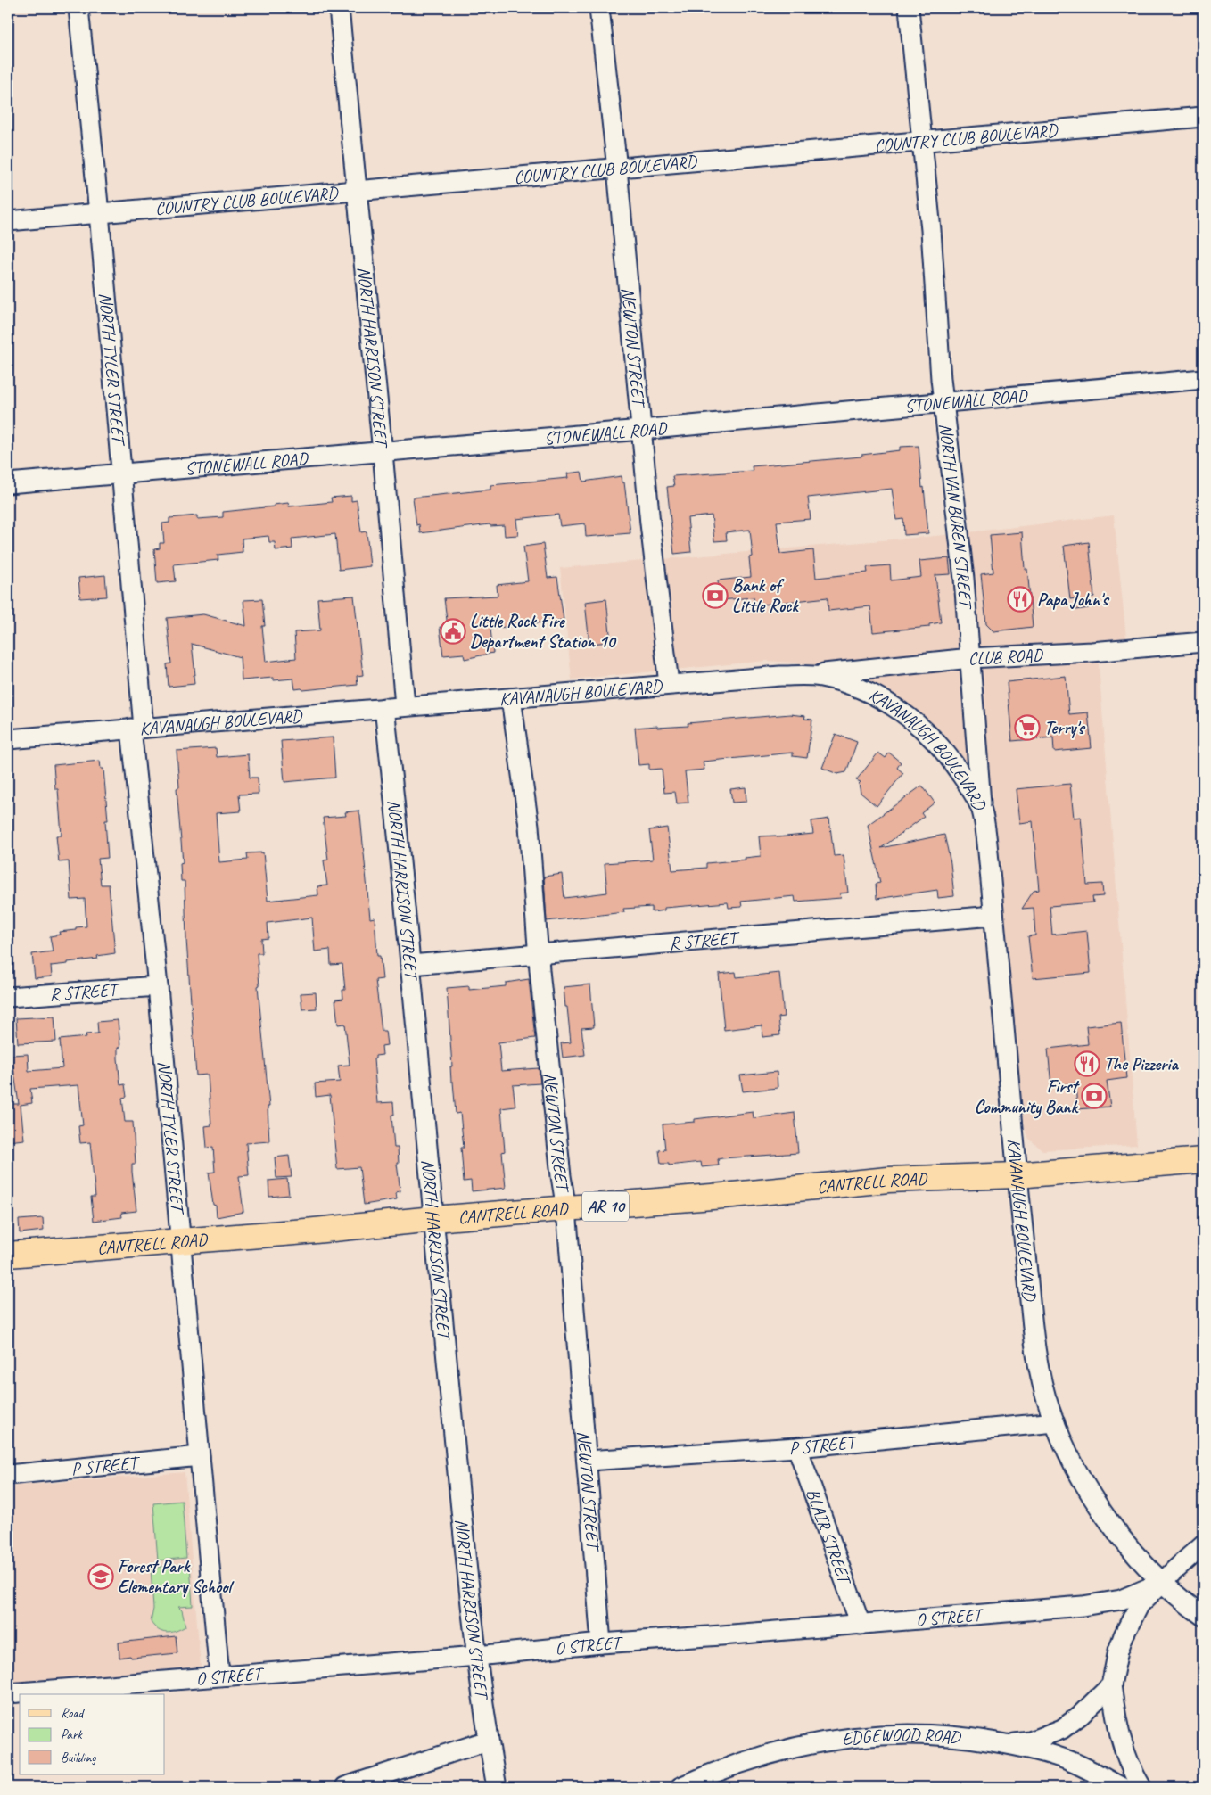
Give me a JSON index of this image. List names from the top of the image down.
{
  "streets": {
    "main road": ["CANTRELL ROAD", "AR 10"],
    "street": [
      "COUNTRY CLUB BOULEVARD",
      "NEWTON STREET",
      "NORTH HARRISON STREET",
      "NORTH TYLER STREET",
      "STONEWALL ROAD",
      "NORTH VAN BUREN STREET",
      "CLUB ROAD",
      "KAVANAUGH BOULEVARD",
      "R STREET",
      "P STREET",
      "BLAIR STREET",
      "O STREET",
      "EDGEWOOD ROAD"
    ]
  },
  "crossings": [
    ["COUNTRY CLUB BOULEVARD", "NEWTON STREET"],
    ["COUNTRY CLUB BOULEVARD", "NORTH HARRISON STREET"],
    ["COUNTRY CLUB BOULEVARD", "NORTH TYLER STREET"],
    ["COUNTRY CLUB BOULEVARD", "NORTH VAN BUREN STREET"],
    ["NEWTON STREET", "STONEWALL ROAD"],
    ["NEWTON STREET", "KAVANAUGH BOULEVARD"],
    ["NEWTON STREET", "R STREET"],
    ["NEWTON STREET", "CANTRELL ROAD"],
    ["NEWTON STREET", "P STREET"],
    ["NEWTON STREET", "O STREET"],
    ["NORTH HARRISON STREET", "STONEWALL ROAD"],
    ["NORTH HARRISON STREET", "KAVANAUGH BOULEVARD"],
    ["NORTH HARRISON STREET", "R STREET"],
    ["NORTH HARRISON STREET", "CANTRELL ROAD"],
    ["NORTH HARRISON STREET", "O STREET"],
    ["NORTH TYLER STREET", "STONEWALL ROAD"],
    ["NORTH TYLER STREET", "KAVANAUGH BOULEVARD"],
    ["NORTH TYLER STREET", "R STREET"],
    ["NORTH TYLER STREET", "CANTRELL ROAD"],
    ["NORTH TYLER STREET", "P STREET"],
    ["NORTH TYLER STREET", "O STREET"],
    ["STONEWALL ROAD", "NORTH VAN BUREN STREET"],
    ["NORTH VAN BUREN STREET", "CLUB ROAD"],
    ["NORTH VAN BUREN STREET", "KAVANAUGH BOULEVARD"],
    ["CLUB ROAD", "KAVANAUGH BOULEVARD"],
    ["KAVANAUGH BOULEVARD", "R STREET"],
    ["KAVANAUGH BOULEVARD", "CANTRELL ROAD"],
    ["KAVANAUGH BOULEVARD", "P STREET"],
    ["KAVANAUGH BOULEVARD", "O STREET"],
    ["P STREET", "BLAIR STREET"],
    ["BLAIR STREET", "O STREET"]
  ],
  "places": {
    "bank": ["Bank of Little Rock", "First Community Bank"],
    "restaurant": ["Papa John's", "The Pizzeria"],
    "public building": ["Little Rock Fire Department Station 10"],
    "supermarket": ["Terry's"],
    "school or university": ["Forest Park Elementary School"]
  },
  "legend": ["Road", "Park", "Building"]
}
